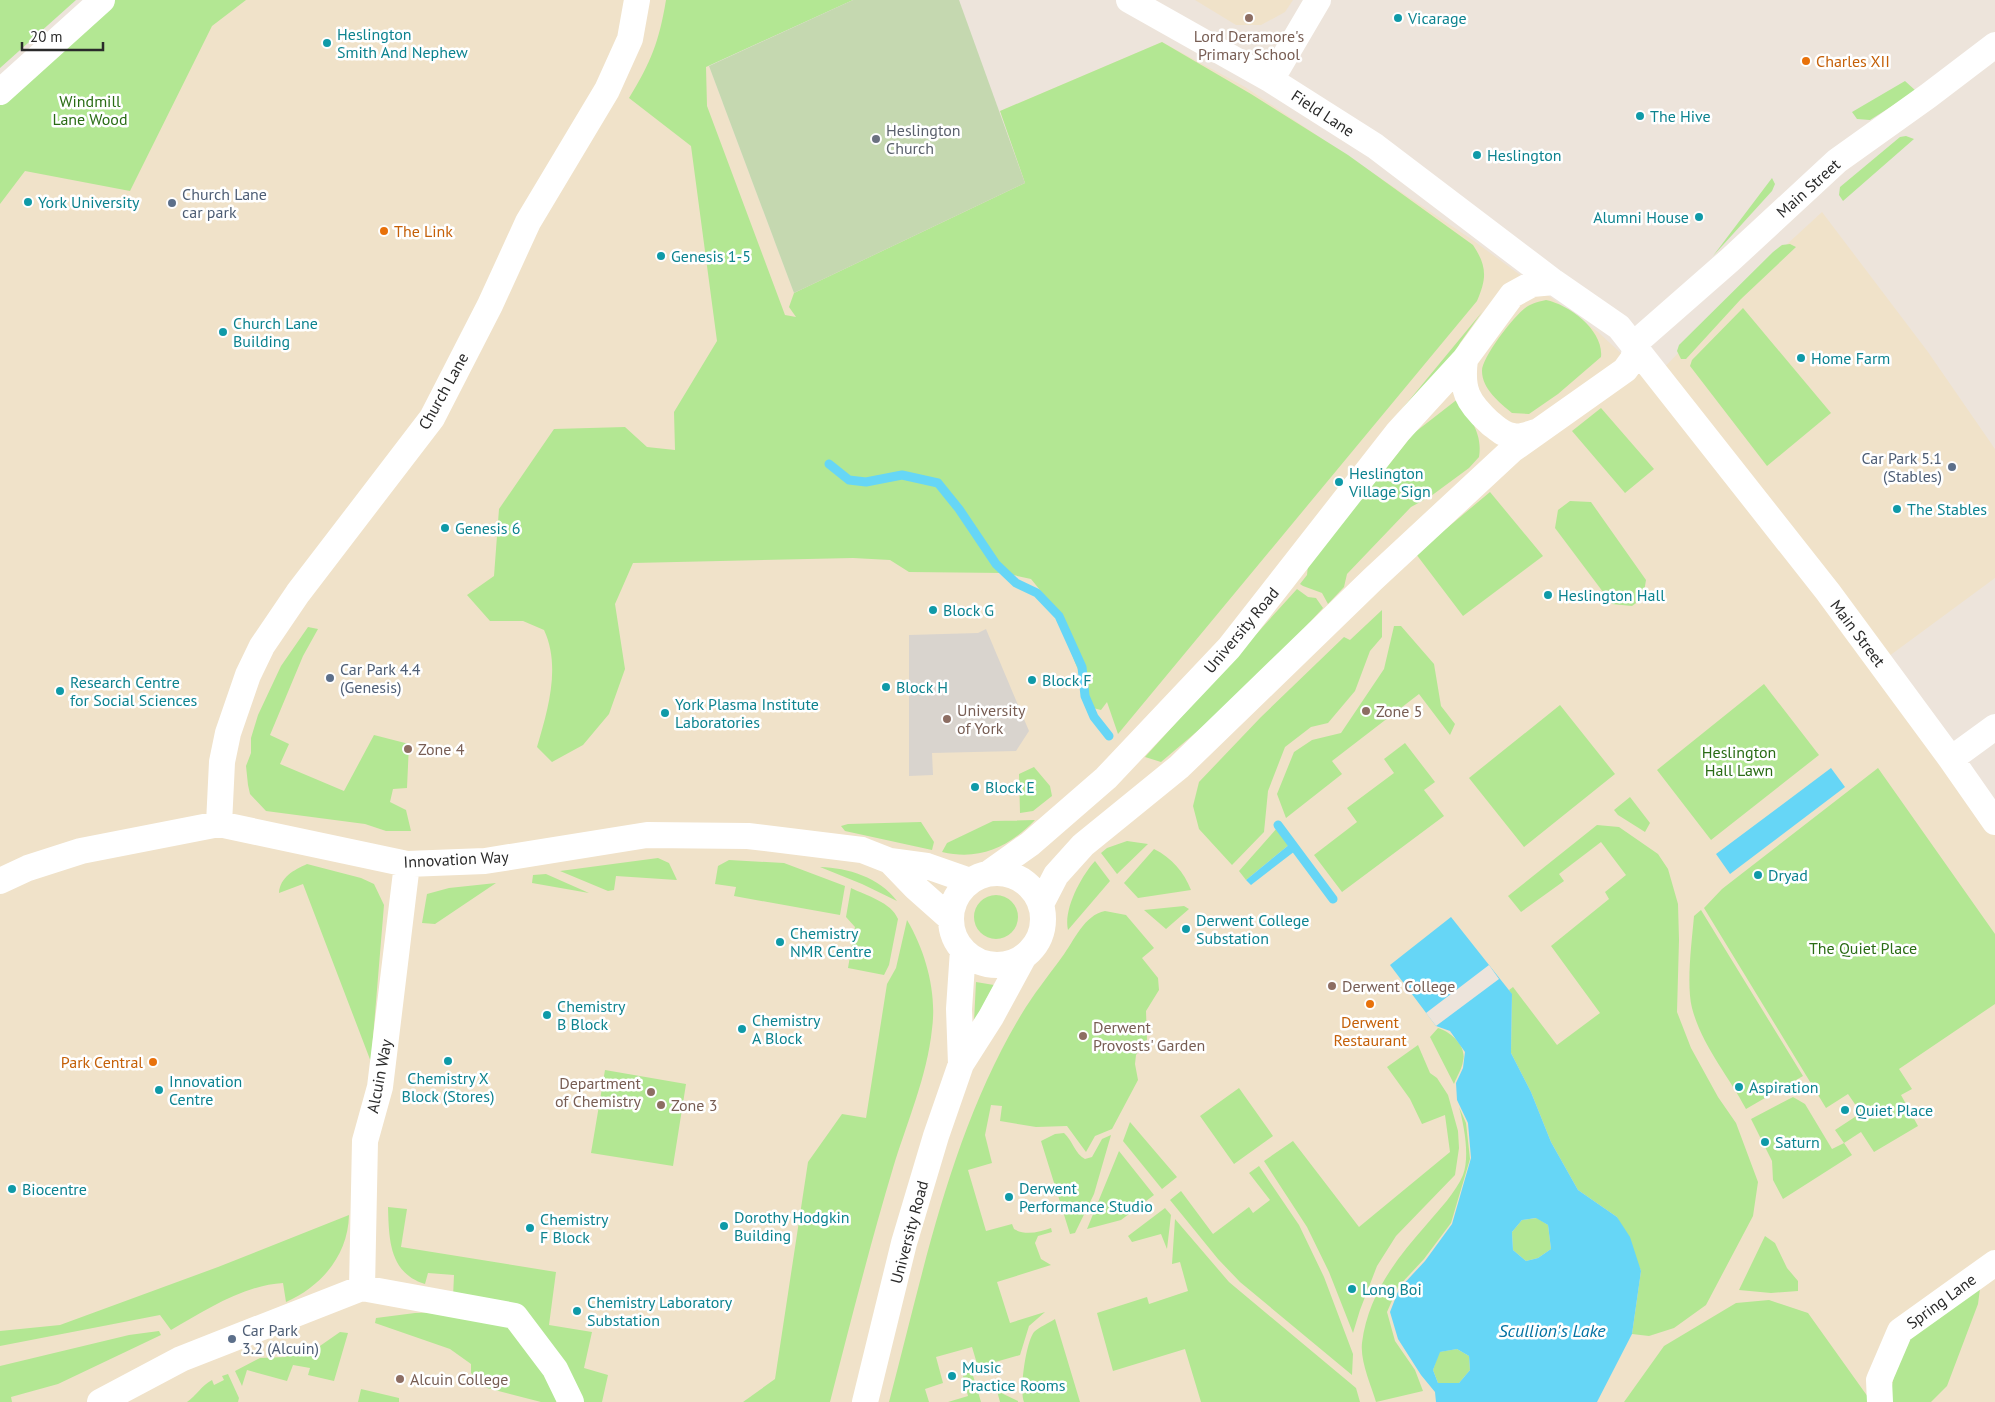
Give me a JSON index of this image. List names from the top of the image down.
{
  "streets": {
    "street": [
      "Field Lane",
      "Main Street",
      "Church Lane",
      "University Road",
      "Innovation Way",
      "Alcuin Way",
      "Spring Lane"
    ]
  },
  "crossings": [
    ["Field Lane", "Main Street"],
    ["Field Lane", "University Road"],
    ["Main Street", "University Road"],
    ["Church Lane", "Innovation Way"],
    ["University Road", "Innovation Way"],
    ["Innovation Way", "Alcuin Way"]
  ],
  "water": ["Scullion's Lake"],
  "parks": ["Windmill Lane Wood", "Heslington Hall Lawn", "The Quiet Place"],
  "places": [
    "Lord Deramore's Primary School",
    "Vicarage",
    "Heslington Smith And Nephew",
    "Charles XII",
    "The Hive",
    "Heslington Church",
    "Heslington",
    "York University",
    "Church Lane car park",
    "Alumni House",
    "The Link",
    "Genesis 1-5",
    "Church Lane Building",
    "Home Farm",
    "Car Park 5.1 (Stables)",
    "Heslington Village Sign",
    "The Stables",
    "Genesis 6",
    "Heslington Hall",
    "Block G",
    "Car Park 4.4 (Genesis)",
    "Block F",
    "Block H",
    "Research Centre for Social Sciences",
    "Zone 5",
    "York Plasma Institute Laboratories",
    "University of York",
    "Zone 4",
    "Block E",
    "Dryad",
    "Derwent College Substation",
    "Chemistry NMR Centre",
    "Derwent College",
    "Derwent Restaurant",
    "Chemistry B Block",
    "Chemistry A Block",
    "Derwent Provosts' Garden",
    "Chemistry X Block (Stores)",
    "Park Central",
    "Aspiration",
    "Innovation Centre",
    "Department of Chemistry",
    "Zone 3",
    "Quiet Place",
    "Saturn",
    "Biocentre",
    "Derwent Performance Studio",
    "Dorothy Hodgkin Building",
    "Chemistry F Block",
    "Long Boi",
    "Chemistry Laboratory Substation",
    "Car Park 3.2 (Alcuin)",
    "Music Practice Rooms",
    "Alcuin College"
  ],
  "scale_bar": "20 m"
}
